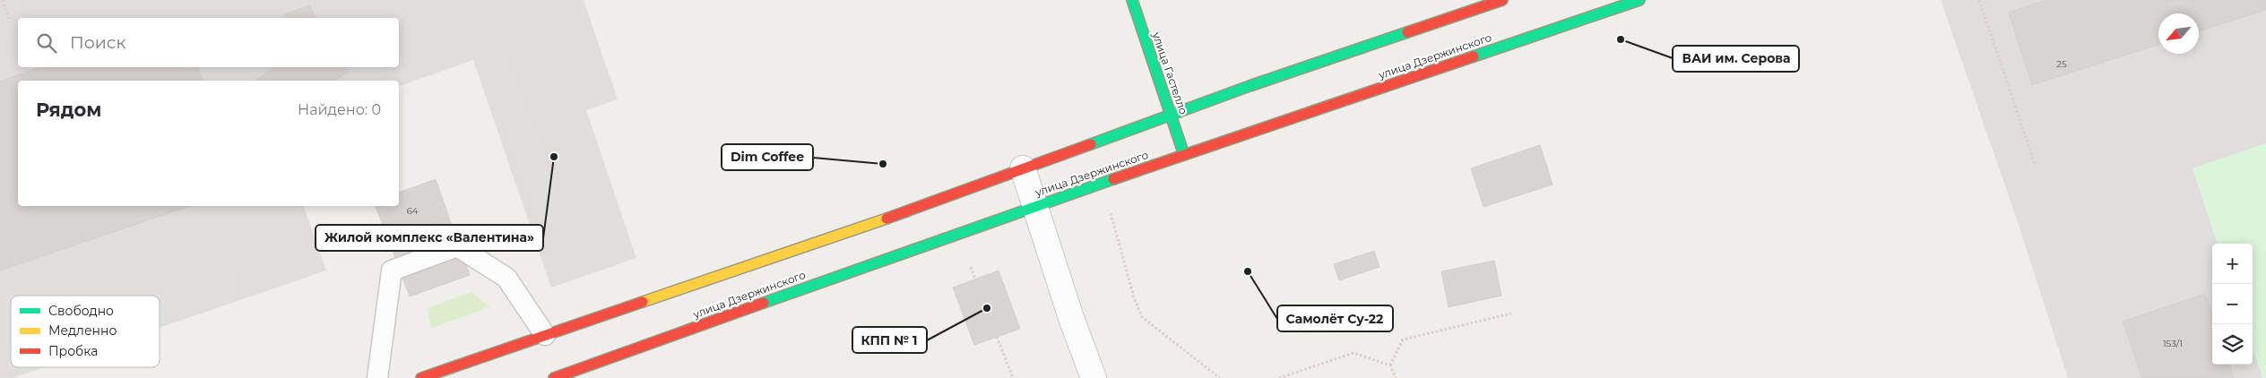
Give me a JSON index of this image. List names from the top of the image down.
{
  "streets": {
    "main road": ["улица Дзержинского", "улица Гастелло"]
  },
  "crossings": [
    ["улица Дзержинского", "улица Гастелло"]
  ],
  "places": [
    "ВАИ им. Серова",
    "Жилой комплекс «Валентина»",
    "Dim Coffee",
    "Самолёт Су-22",
    "КПП № 1"
  ],
  "house_numbers": ["25", "64", "153/1"],
  "legend": ["Свободно", "Медленно", "Пробка"],
  "north": "bottom left",
  "page": {
    "search": "Поиск",
    "heading": ["Рядом", "Найдено: 0"],
    "map_buttons": ["+", "−"]
  }
}
